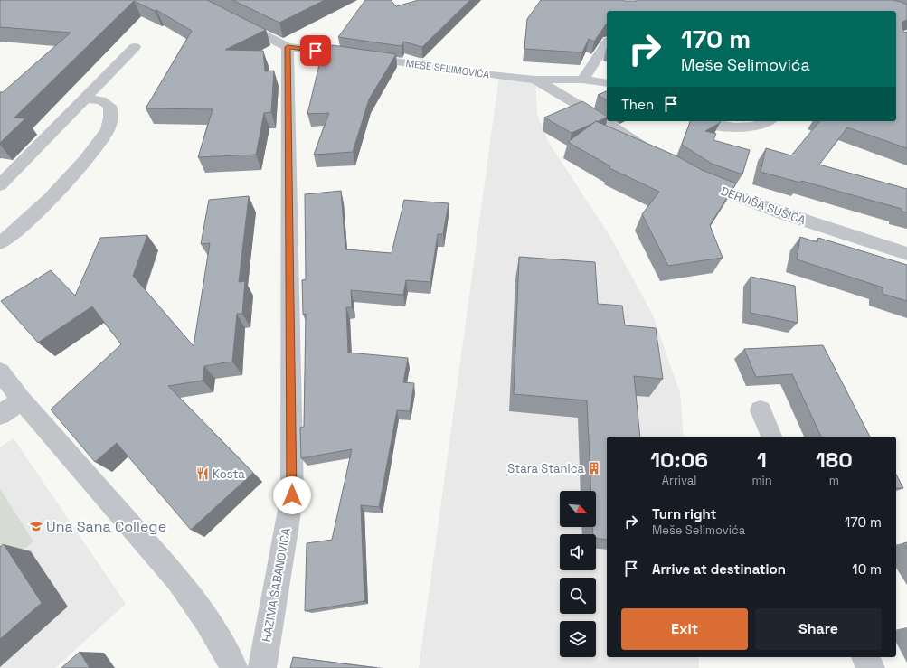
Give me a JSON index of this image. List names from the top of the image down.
{
  "streets": {
    "street": ["MEŠE SELIMOVIĆA", "DERVIŠA SUŠIĆA", "HAZIMA ŠABANOVIĆA"]
  },
  "crossings": [
    ["MEŠE SELIMOVIĆA", "HAZIMA ŠABANOVIĆA"]
  ],
  "places": {
    "building": ["Stara Stanica"],
    "restaurant": ["Kosta"],
    "school or university": ["Una Sana College"]
  },
  "north": "bottom right",
  "page": {
    "turn": ["170 m", "Meše Selimovića"],
    "then": "Then",
    "eta": [
      "10:06",
      "Arrival",
      "1",
      "min",
      "180",
      "m"
    ],
    "list": [
      {
        "name": "Turn right",
        "note": "Meše Selimovića",
        "value": "170 m"
      },
      {
        "name": "Arrive at destination",
        "value": "10 m"
      }
    ],
    "buttons": ["Exit", "Share"]
  }
}
